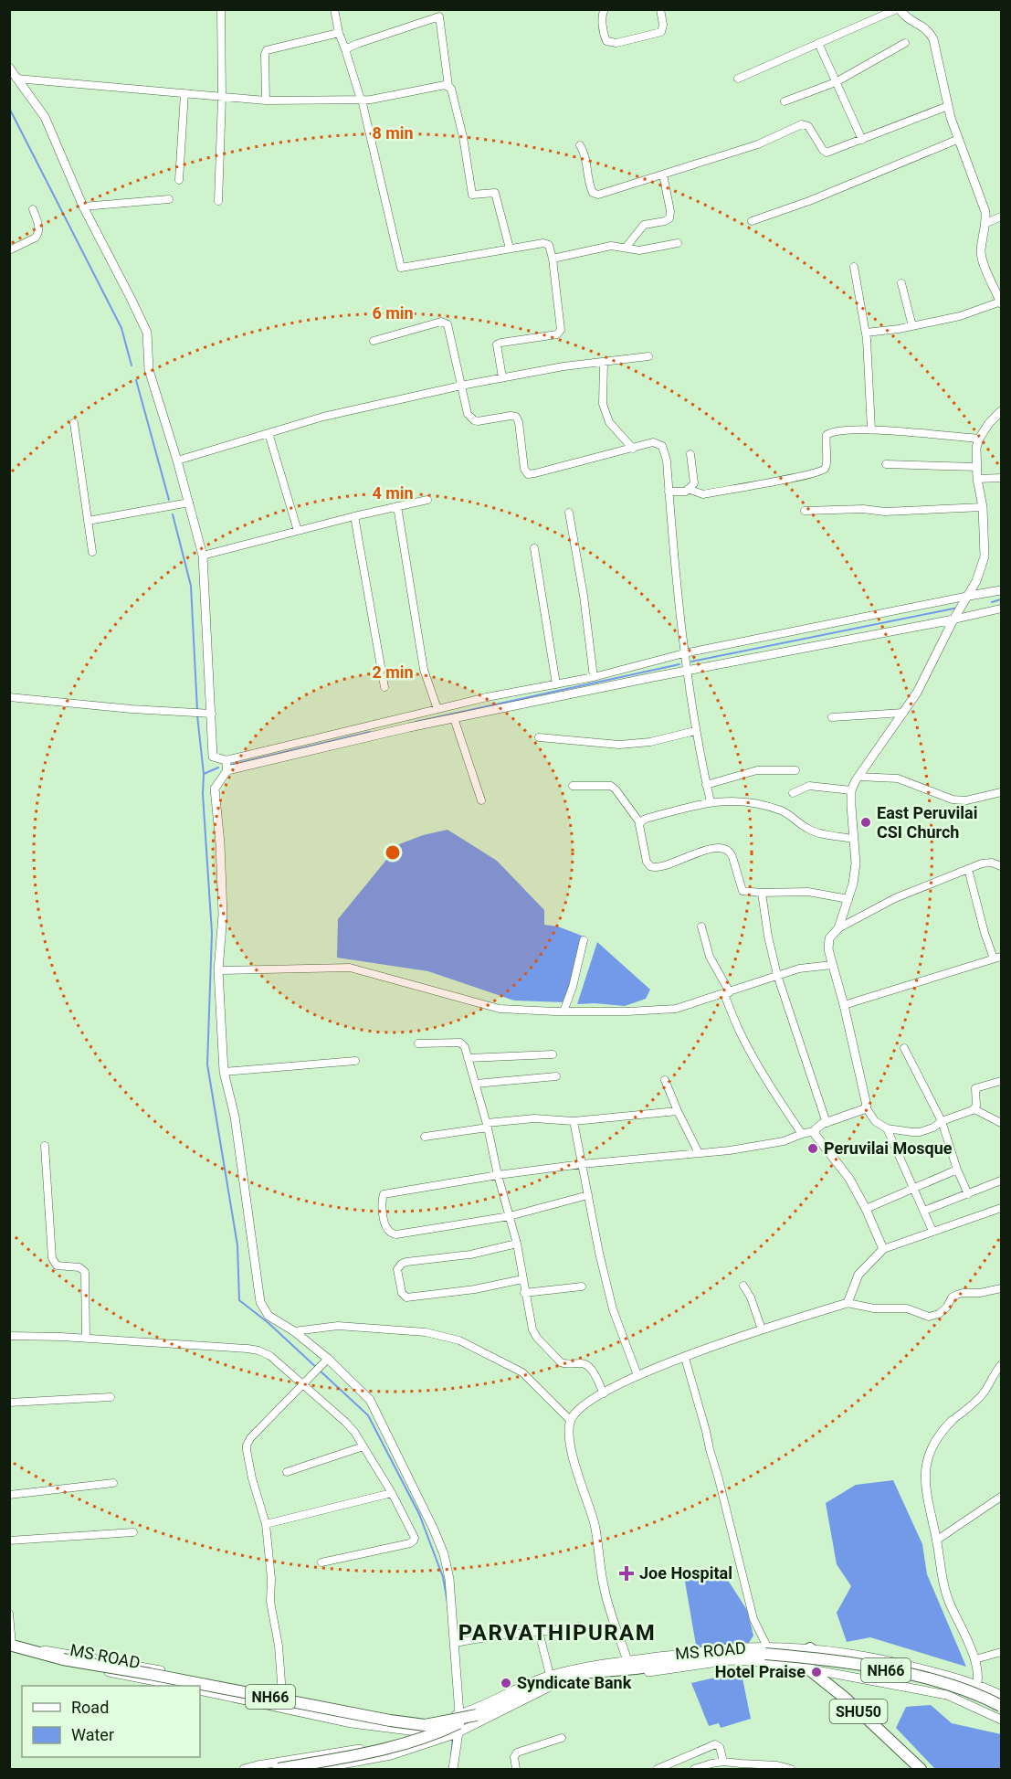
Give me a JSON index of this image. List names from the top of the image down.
{
  "streets": {
    "main road": ["NH66", "SHU50"],
    "street": ["MS ROAD"]
  },
  "crossings": [
    ["MS ROAD", "NH66"],
    ["MS ROAD", "SHU50"]
  ],
  "districts": ["PARVATHIPURAM"],
  "places": {
    "other": [
      "East Peruvilai CSI Church",
      "Peruvilai Mosque",
      "Hotel Praise",
      "Syndicate Bank"
    ],
    "health": ["Joe Hospital"]
  },
  "legend": ["Road", "Water"],
  "rings": [
    "8 min",
    "6 min",
    "4 min",
    "2 min"
  ]
}
